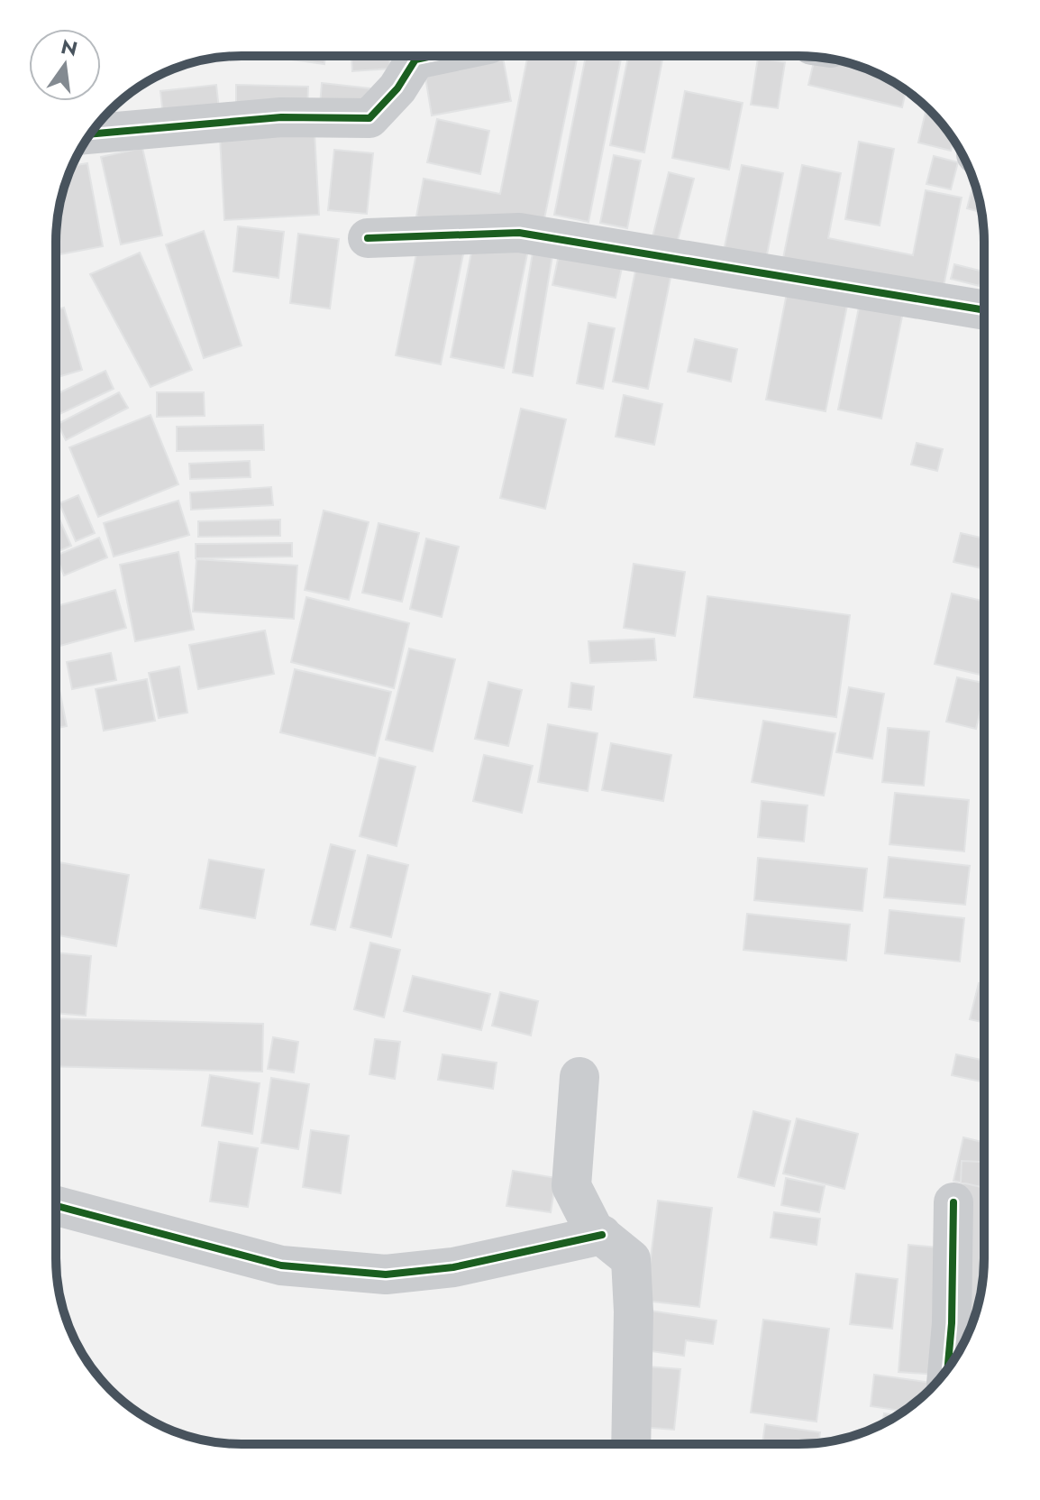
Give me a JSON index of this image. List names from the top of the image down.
{
  "north": "top"
}
